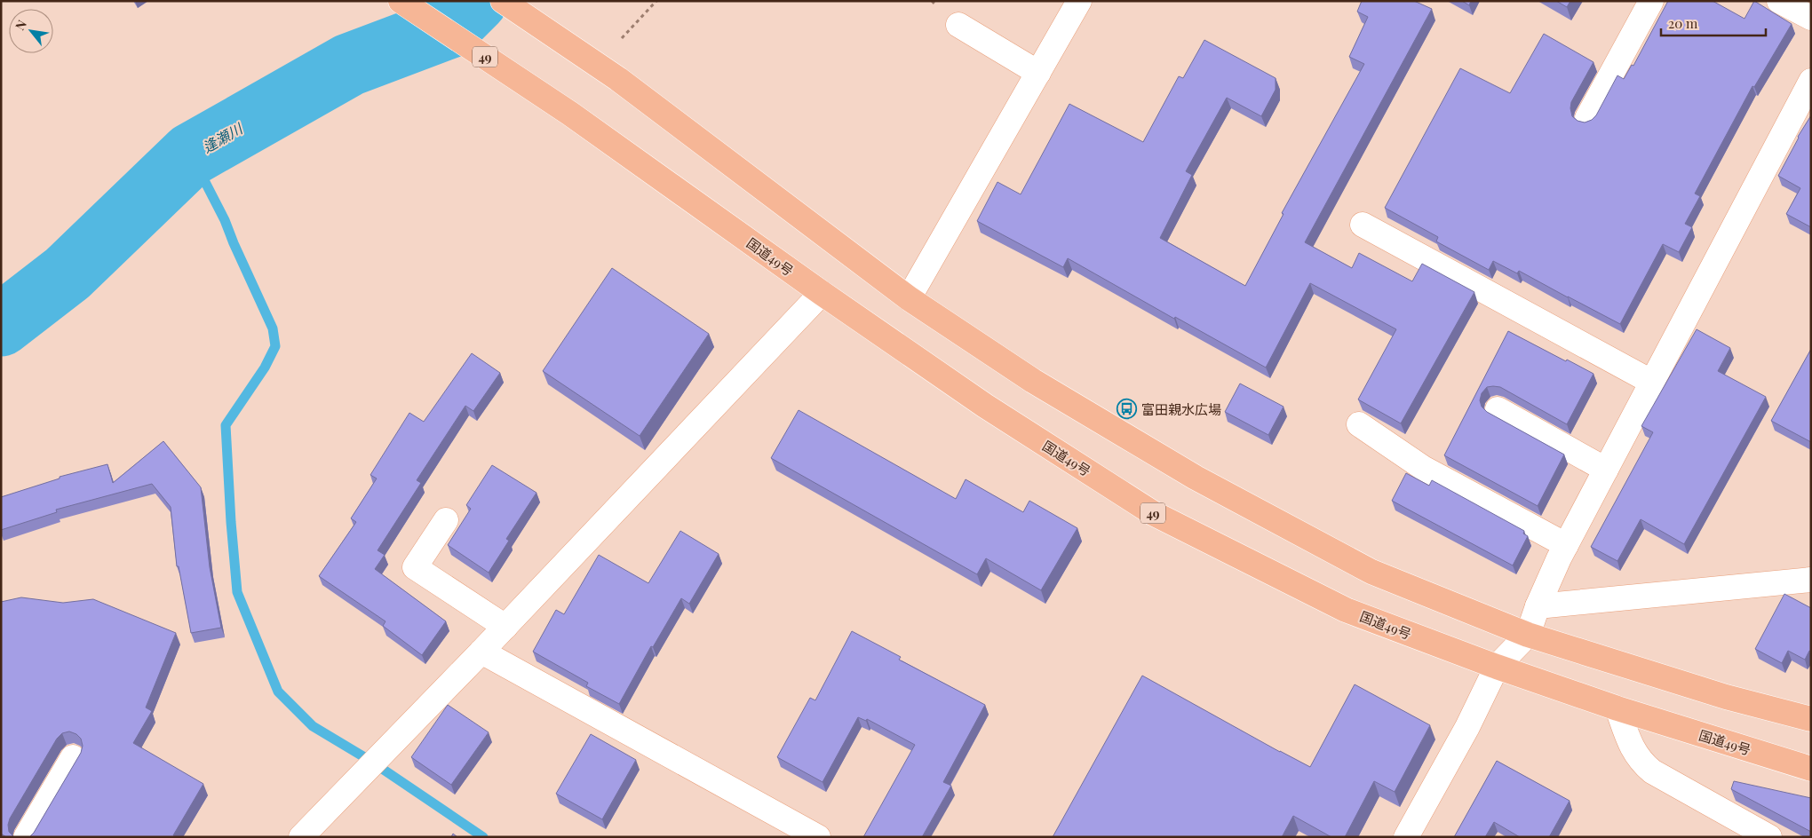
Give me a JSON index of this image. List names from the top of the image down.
{
  "streets": {
    "highway": ["49", "国道49号"]
  },
  "water": ["逢瀬川"],
  "places": {
    "bus stop": ["富田親水広場"]
  },
  "scale_bar": "20 m",
  "north": "top left"
}
